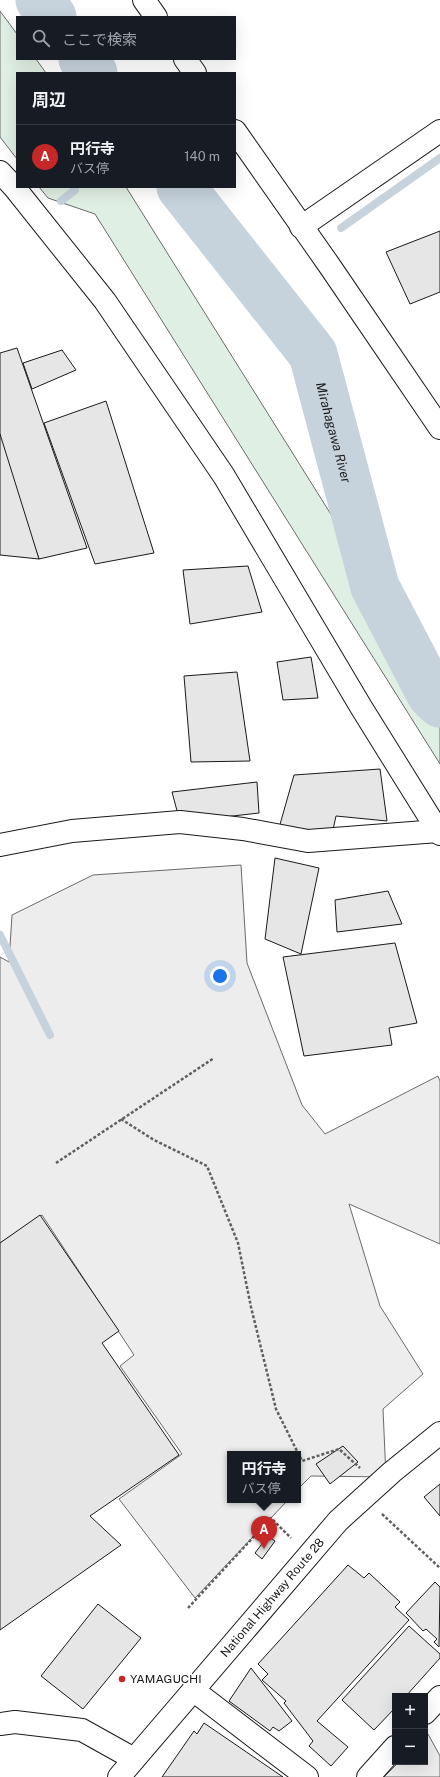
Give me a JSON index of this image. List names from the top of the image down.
{
  "streets": {
    "main road": ["National Highway Route 28"]
  },
  "water": ["Mirahagawa River"],
  "places": ["YAMAGUCHI"],
  "page": {
    "search": "ここで検索",
    "heading": "周辺",
    "list": [
      {
        "mark": "A",
        "name": "円行寺",
        "note": "バス停",
        "value": "140 m"
      }
    ],
    "popup": ["円行寺", "バス停"],
    "pins": "A",
    "map_buttons": ["+", "−"]
  }
}
